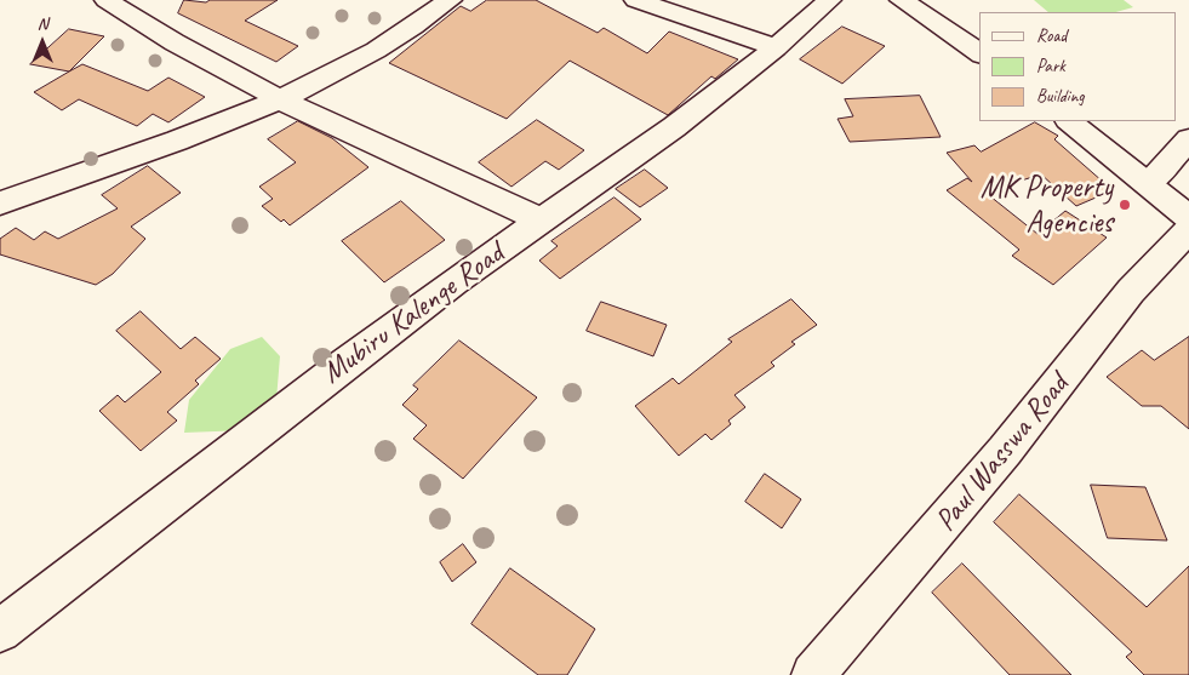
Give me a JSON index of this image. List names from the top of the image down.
{
  "streets": {
    "street": ["Mubiru Kalenge Road", "Paul Wasswa Road"]
  },
  "places": ["MK Property Agencies"],
  "legend": ["Road", "Park", "Building"],
  "north": "top"
}
